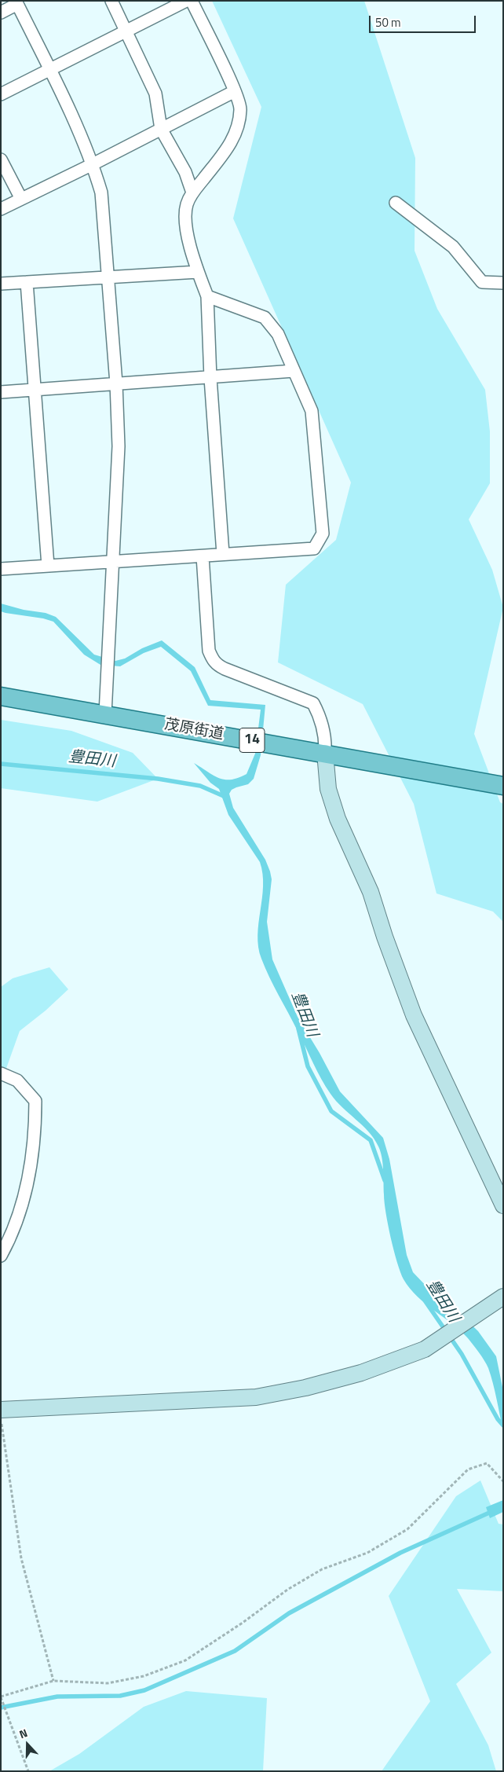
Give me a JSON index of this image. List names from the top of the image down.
{
  "streets": {
    "main road": ["茂原街道", "14"]
  },
  "water": ["豊田川"],
  "scale_bar": "50 m",
  "north": "top"
}
